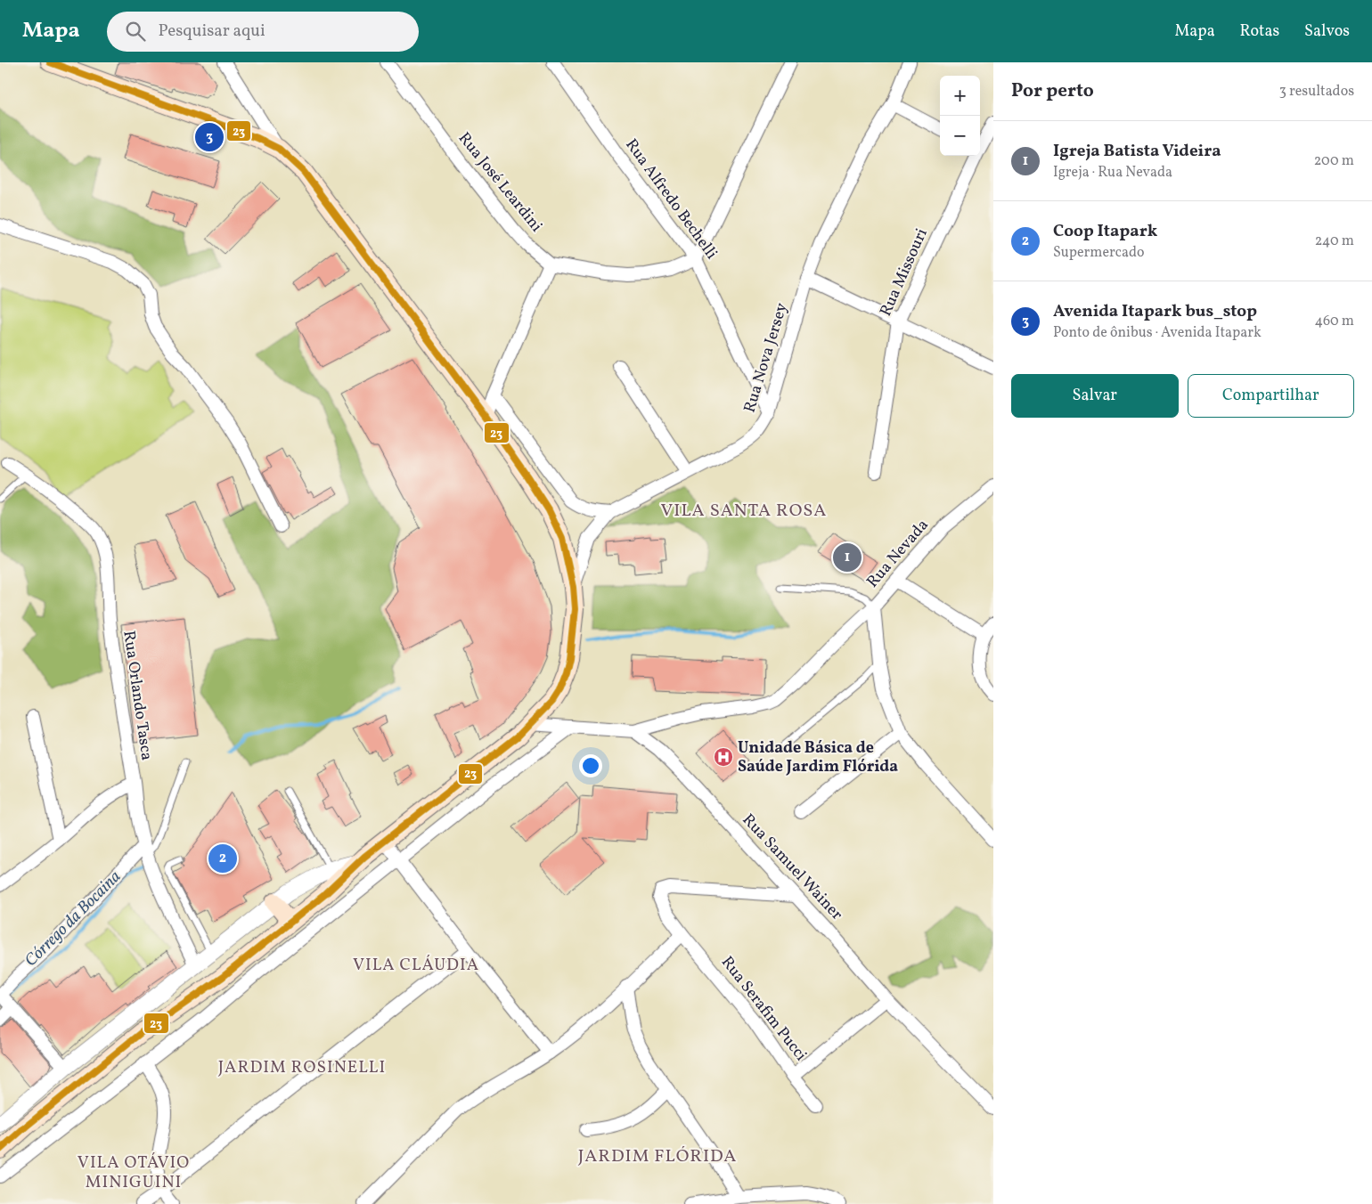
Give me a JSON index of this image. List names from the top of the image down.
{
  "streets": {
    "street": [
      "Rua José Leardini",
      "Rua Alfredo Bechelli",
      "Rua Missouri",
      "Rua Nova Jersey",
      "Rua Nevada",
      "Rua Orlando Tasca",
      "Rua Samuel Wainer",
      "Rua Serafim Pucci"
    ]
  },
  "crossings": [
    ["Rua Alfredo Bechelli", "Rua Nova Jersey"],
    ["Rua Samuel Wainer", "Rua Serafim Pucci"]
  ],
  "districts": [
    "VILA SANTA ROSA",
    "VILA CLÁUDIA",
    "JARDIM ROSINELLI",
    "JARDIM FLÓRIDA",
    "VILA OTÁVIO MINIGUINI"
  ],
  "water": ["Córrego da Bocaina"],
  "places": {
    "hospital": ["Unidade Básica de Saúde Jardim Flórida"]
  },
  "lines": ["transit line 23"],
  "page": {
    "header": "Mapa",
    "search": "Pesquisar aqui",
    "nav": ["Mapa", "Rotas", "Salvos"],
    "heading": ["Por perto", "3 resultados"],
    "map_buttons": ["+", "−"],
    "list": [
      {
        "mark": "1",
        "name": "Igreja Batista Videira",
        "note": "Igreja · Rua Nevada",
        "value": "200 m"
      },
      {
        "mark": "2",
        "name": "Coop Itapark",
        "note": "Supermercado",
        "value": "240 m"
      },
      {
        "mark": "3",
        "name": "Avenida Itapark bus_stop",
        "note": "Ponto de ônibus · Avenida Itapark",
        "value": "460 m"
      }
    ],
    "pins": ["3", "1", "2"],
    "buttons": ["Salvar", "Compartilhar"]
  }
}
